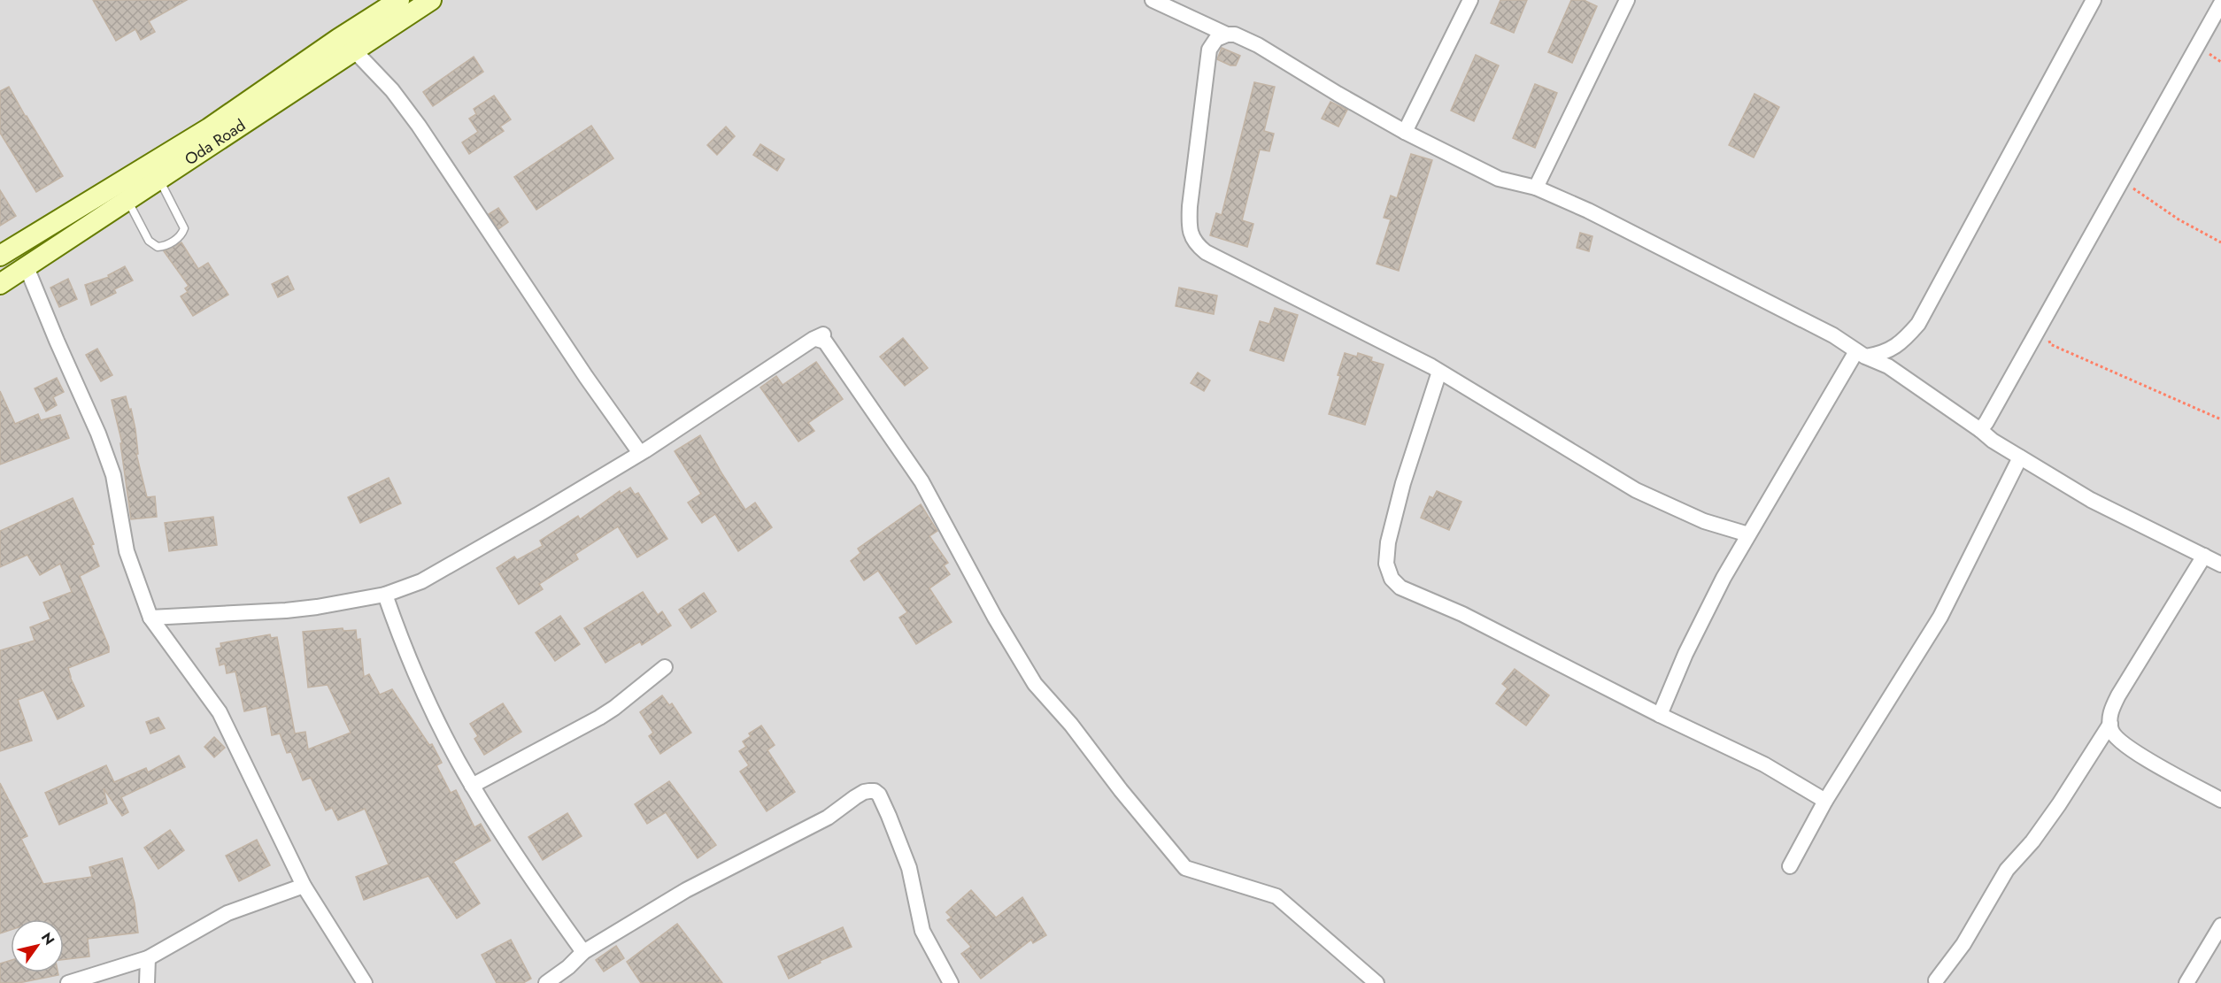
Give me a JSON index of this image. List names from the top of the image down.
{
  "streets": {
    "street": ["Oda Road"]
  },
  "north": "top right"
}
